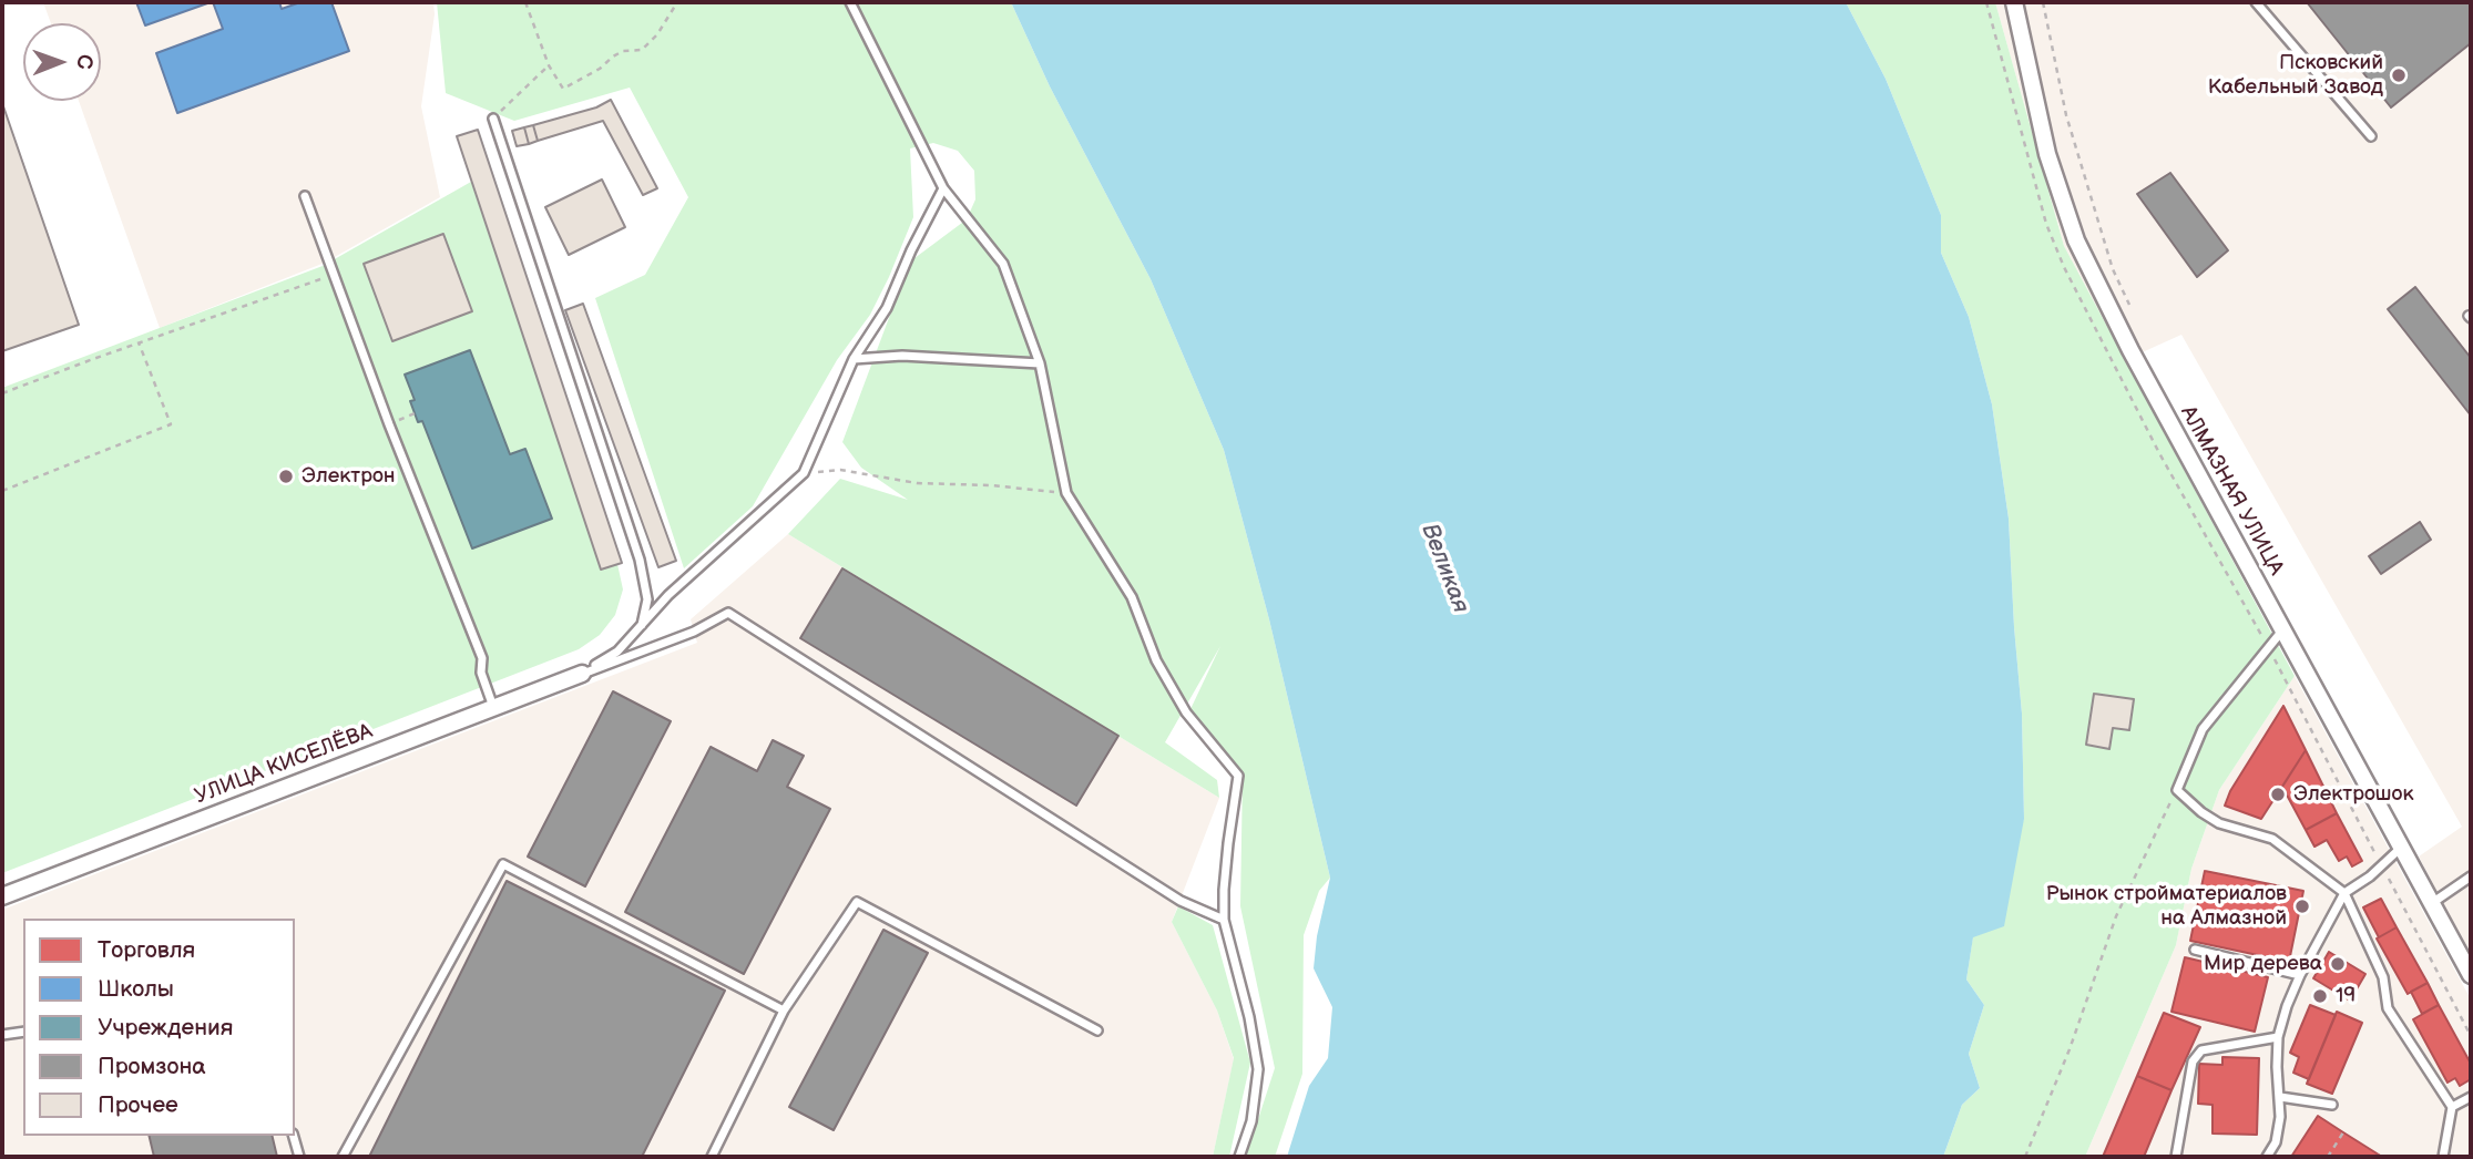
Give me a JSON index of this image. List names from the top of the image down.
{
  "streets": {
    "street": ["АЛМАЗНАЯ УЛИЦА", "УЛИЦА КИСЕЛЁВА"]
  },
  "water": ["Великая"],
  "places": [
    "Псковский Кабельный Завод",
    "Электрон",
    "Электрошок",
    "Рынок стройматериалов на Алмазной",
    "Мир дерева",
    "19"
  ],
  "legend": [
    "Торговля",
    "Школы",
    "Учреждения",
    "Промзона",
    "Прочее"
  ],
  "north": "right"
}
